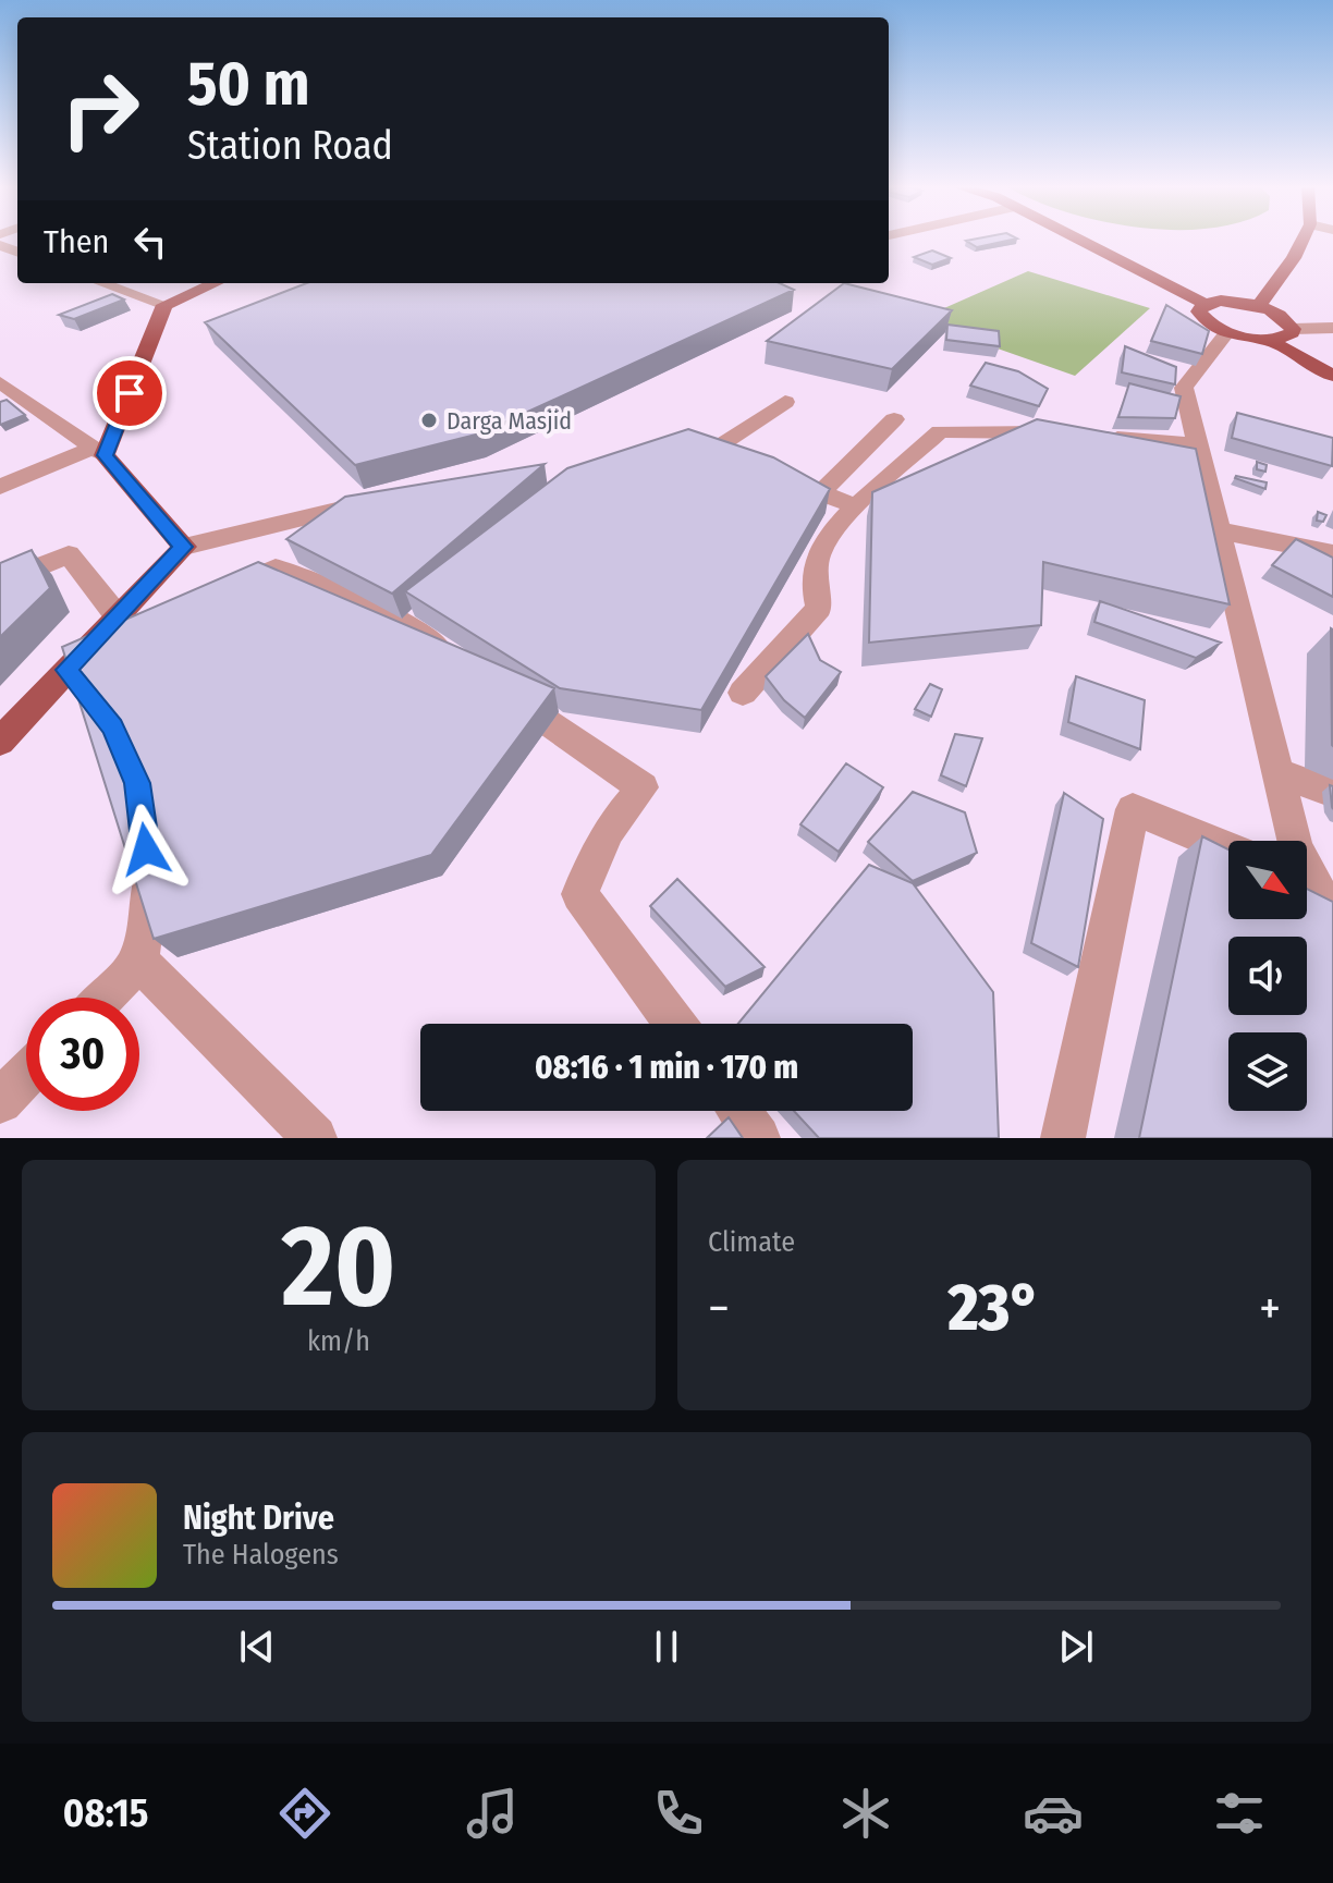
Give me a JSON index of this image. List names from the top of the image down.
{
  "places": ["Darga Masjid"],
  "north": "bottom right",
  "page": {
    "turn": ["50 m", "Station Road"],
    "then": "Then",
    "limit": "30",
    "trip": "08:16 · 1 min · 170 m",
    "tile": [
      ["20", "km/h"],
      "Climate"
    ],
    "heat": ["−", "23°", "+"],
    "song": ["Night Drive", "The Halogens"],
    "tabs": "08:15"
  }
}
